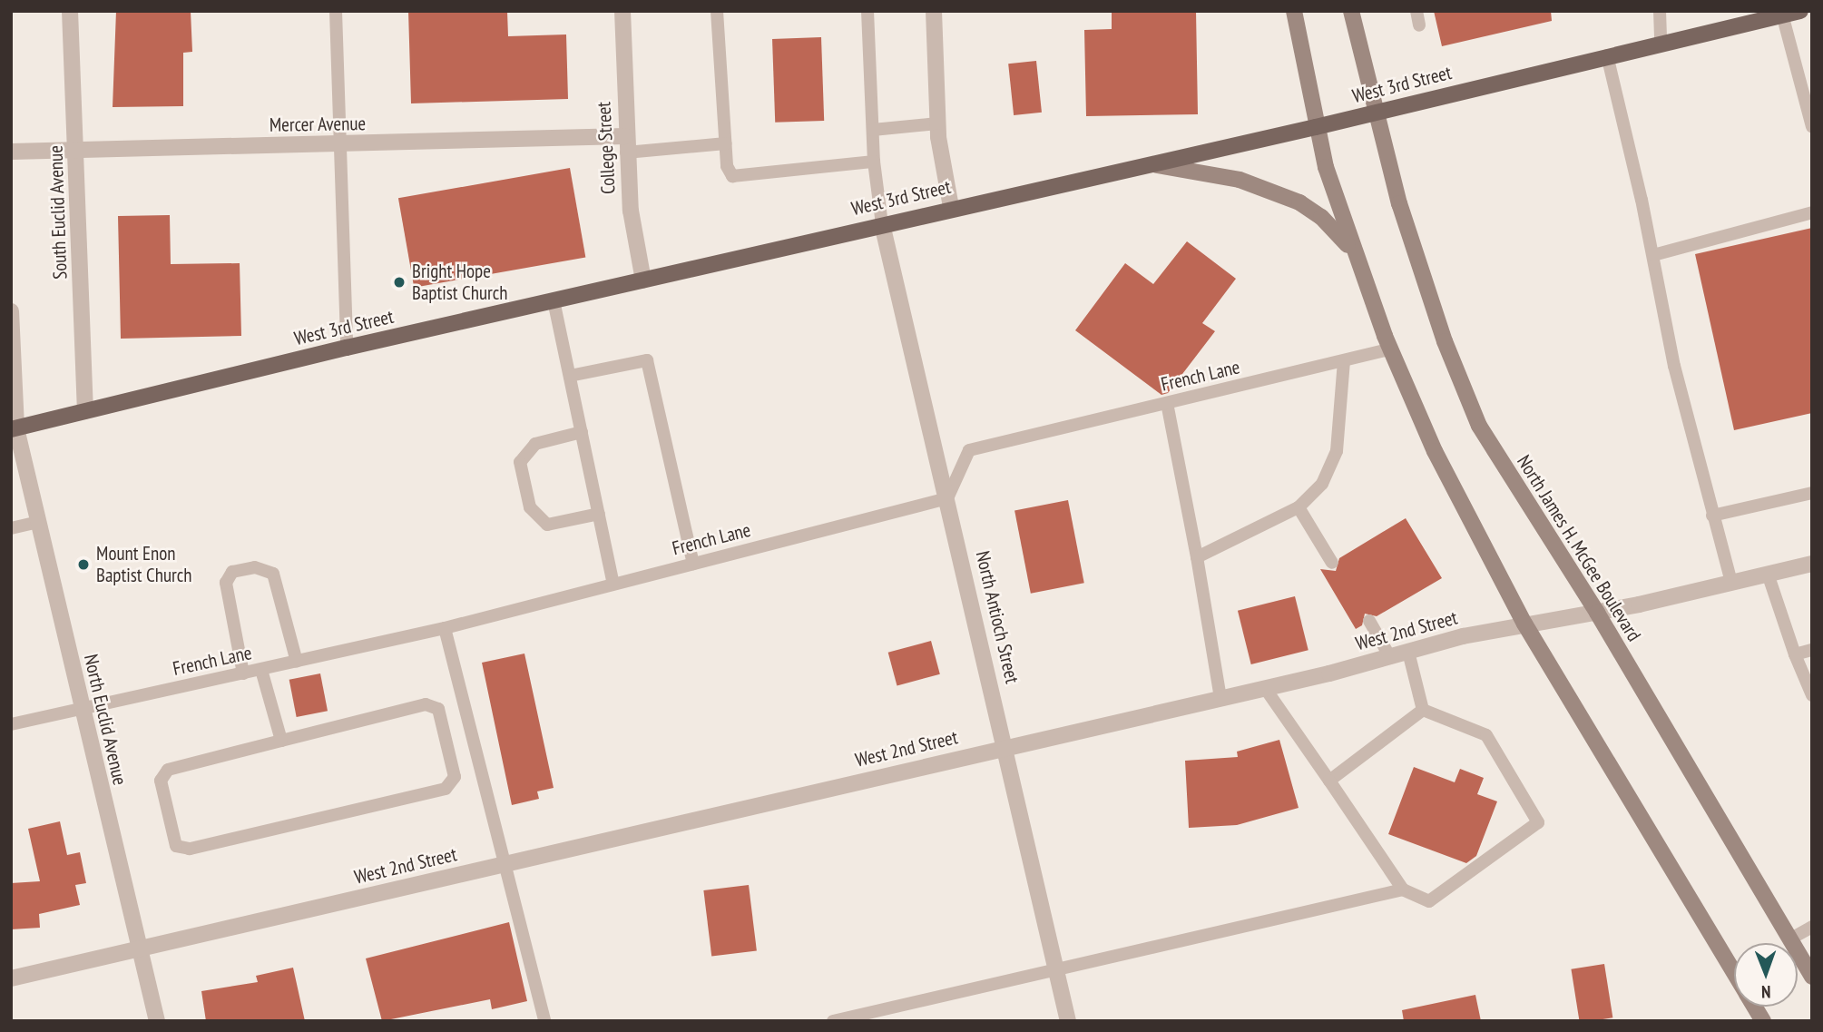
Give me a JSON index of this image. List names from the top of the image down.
{
  "streets": {
    "main road": ["West 3rd Street", "North James H. McGee Boulevard"],
    "street": [
      "Mercer Avenue",
      "College Street",
      "South Euclid Avenue",
      "North Antioch Street",
      "West 2nd Street",
      "North Euclid Avenue"
    ],
    "lane": ["French Lane"]
  },
  "crossings": [
    ["West 3rd Street", "College Street"],
    ["West 3rd Street", "South Euclid Avenue"],
    ["West 3rd Street", "North James H. McGee Boulevard"],
    ["West 3rd Street", "North Antioch Street"],
    ["West 3rd Street", "North Euclid Avenue"],
    ["Mercer Avenue", "College Street"],
    ["Mercer Avenue", "South Euclid Avenue"],
    ["French Lane", "North Antioch Street"],
    ["French Lane", "North Euclid Avenue"],
    ["North James H. McGee Boulevard", "West 2nd Street"],
    ["North Antioch Street", "West 2nd Street"],
    ["West 2nd Street", "North Euclid Avenue"]
  ],
  "places": ["Bright Hope Baptist Church", "Mount Enon Baptist Church"],
  "north": "bottom"
}
